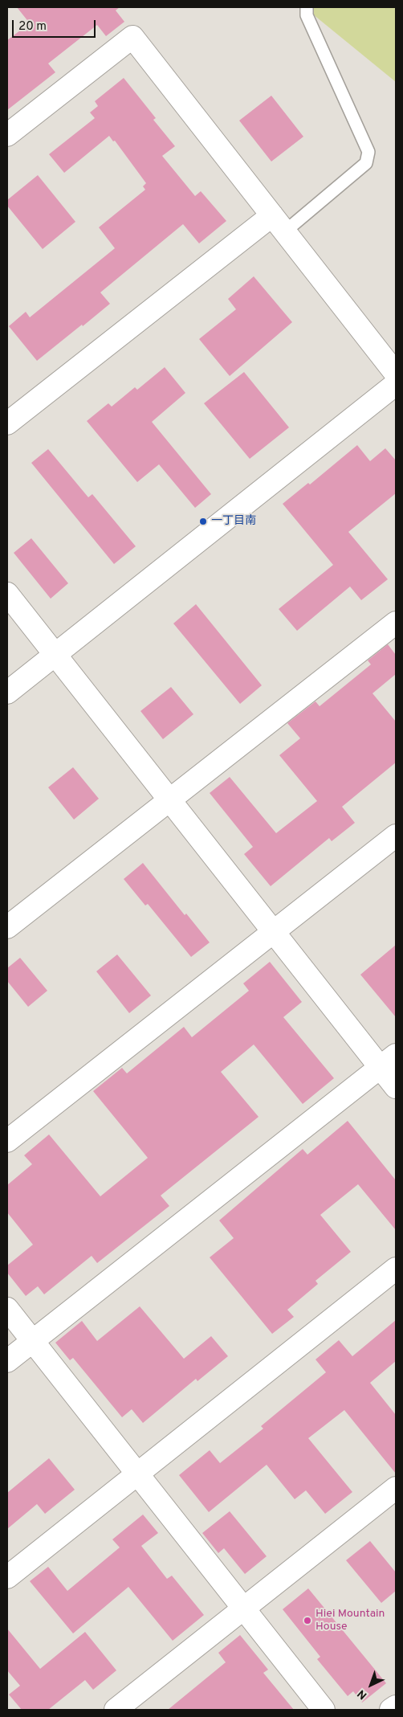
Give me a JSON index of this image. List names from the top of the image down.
{
  "places": ["一丁目南", "Hiei Mountain House"],
  "scale_bar": "20 m",
  "north": "bottom left"
}
